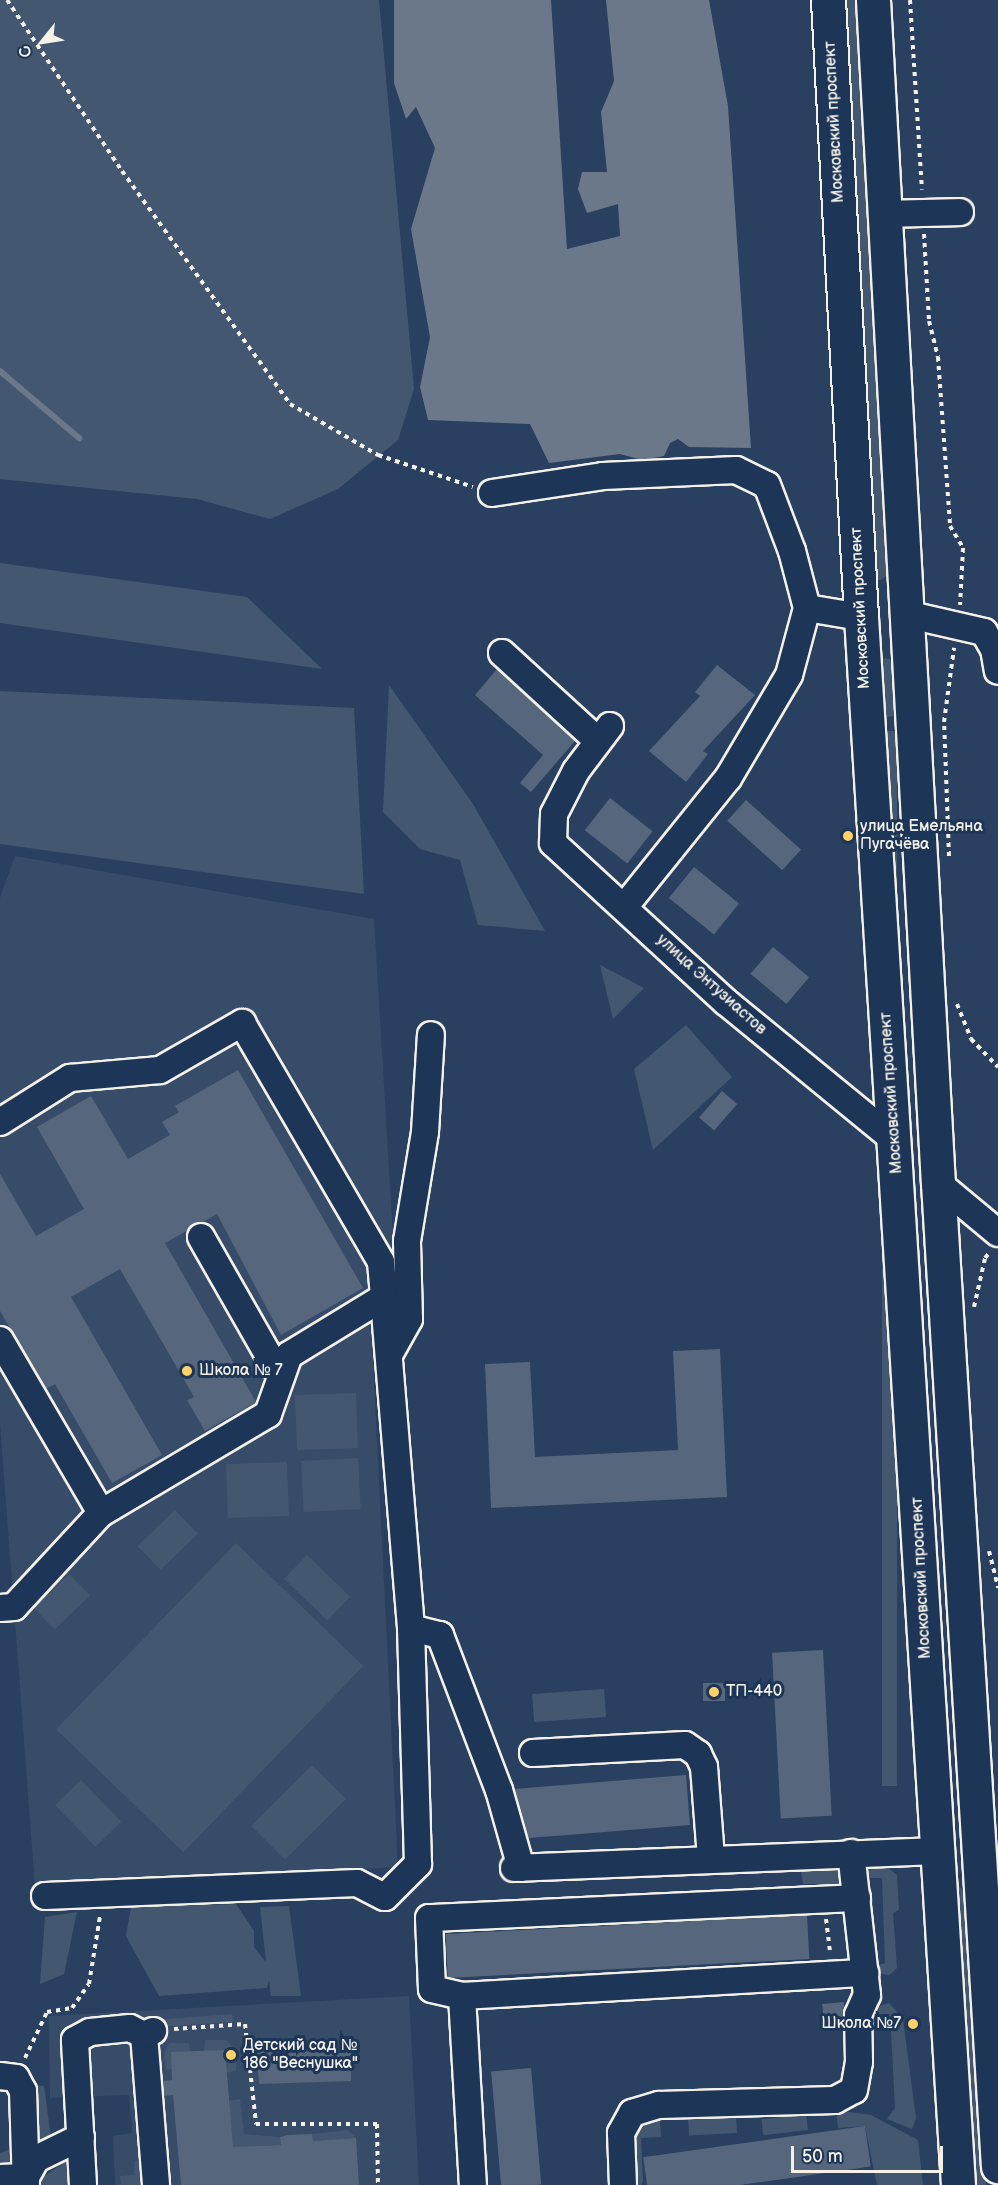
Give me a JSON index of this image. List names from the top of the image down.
{
  "streets": {
    "main road": ["Московский проспект"],
    "street": ["улица Энтузиастов"]
  },
  "crossings": [
    ["Московский проспект", "улица Энтузиастов"]
  ],
  "places": [
    "улица Емельяна Пугачёва",
    "Школа № 7",
    "ТП-440",
    "Школа №7",
    "Детский сад № 186 \"Веснушка\""
  ],
  "scale_bar": "50 m",
  "north": "bottom left"
}
